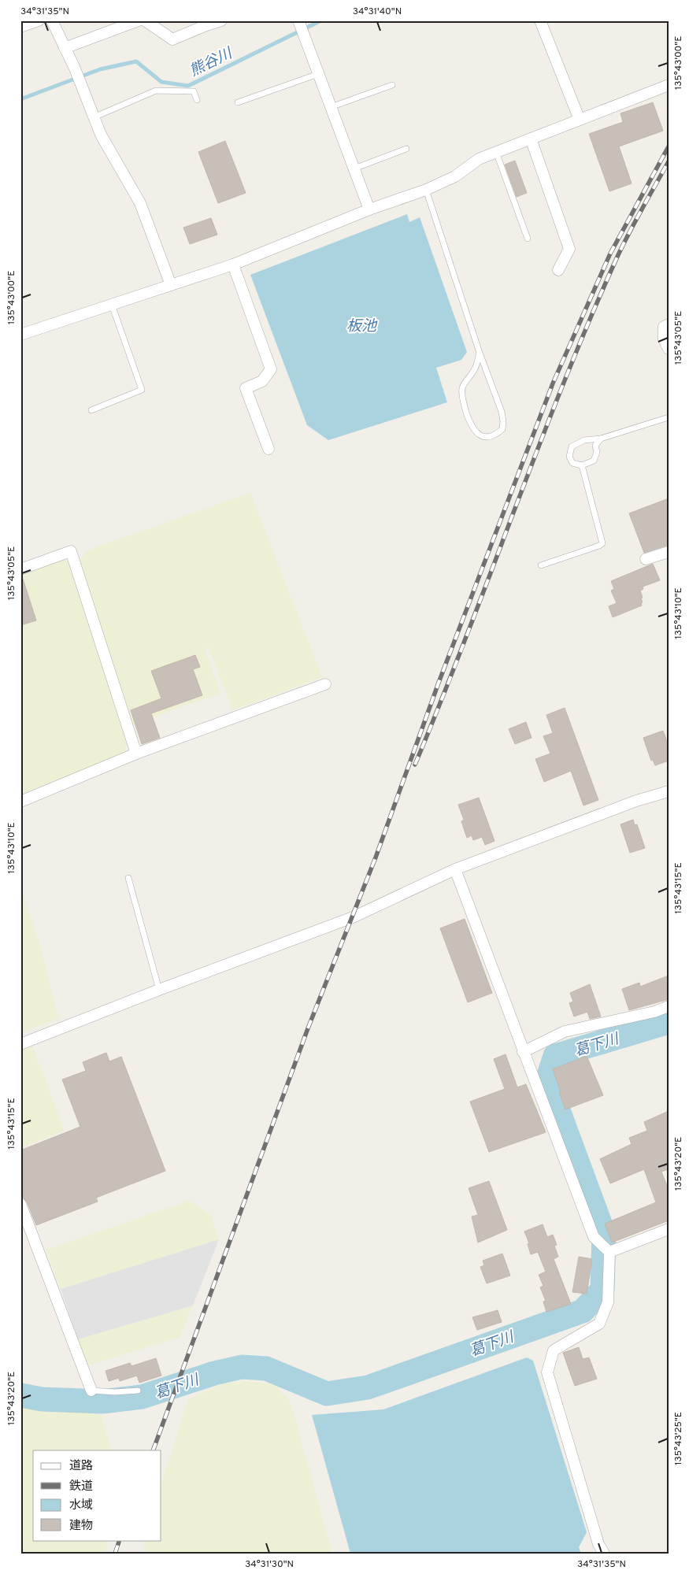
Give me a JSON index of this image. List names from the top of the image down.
{
  "water": ["熊谷川", "板池", "葛下川"],
  "legend": [
    "道路",
    "鉄道",
    "水域",
    "建物"
  ],
  "coordinates": [
    "34°31'35\"N",
    "34°31'40\"N",
    "135°43'00\"E",
    "135°43'05\"E",
    "135°43'10\"E",
    "135°43'15\"E",
    "135°43'20\"E",
    "135°43'25\"E",
    "34°31'30\"N"
  ]
}
